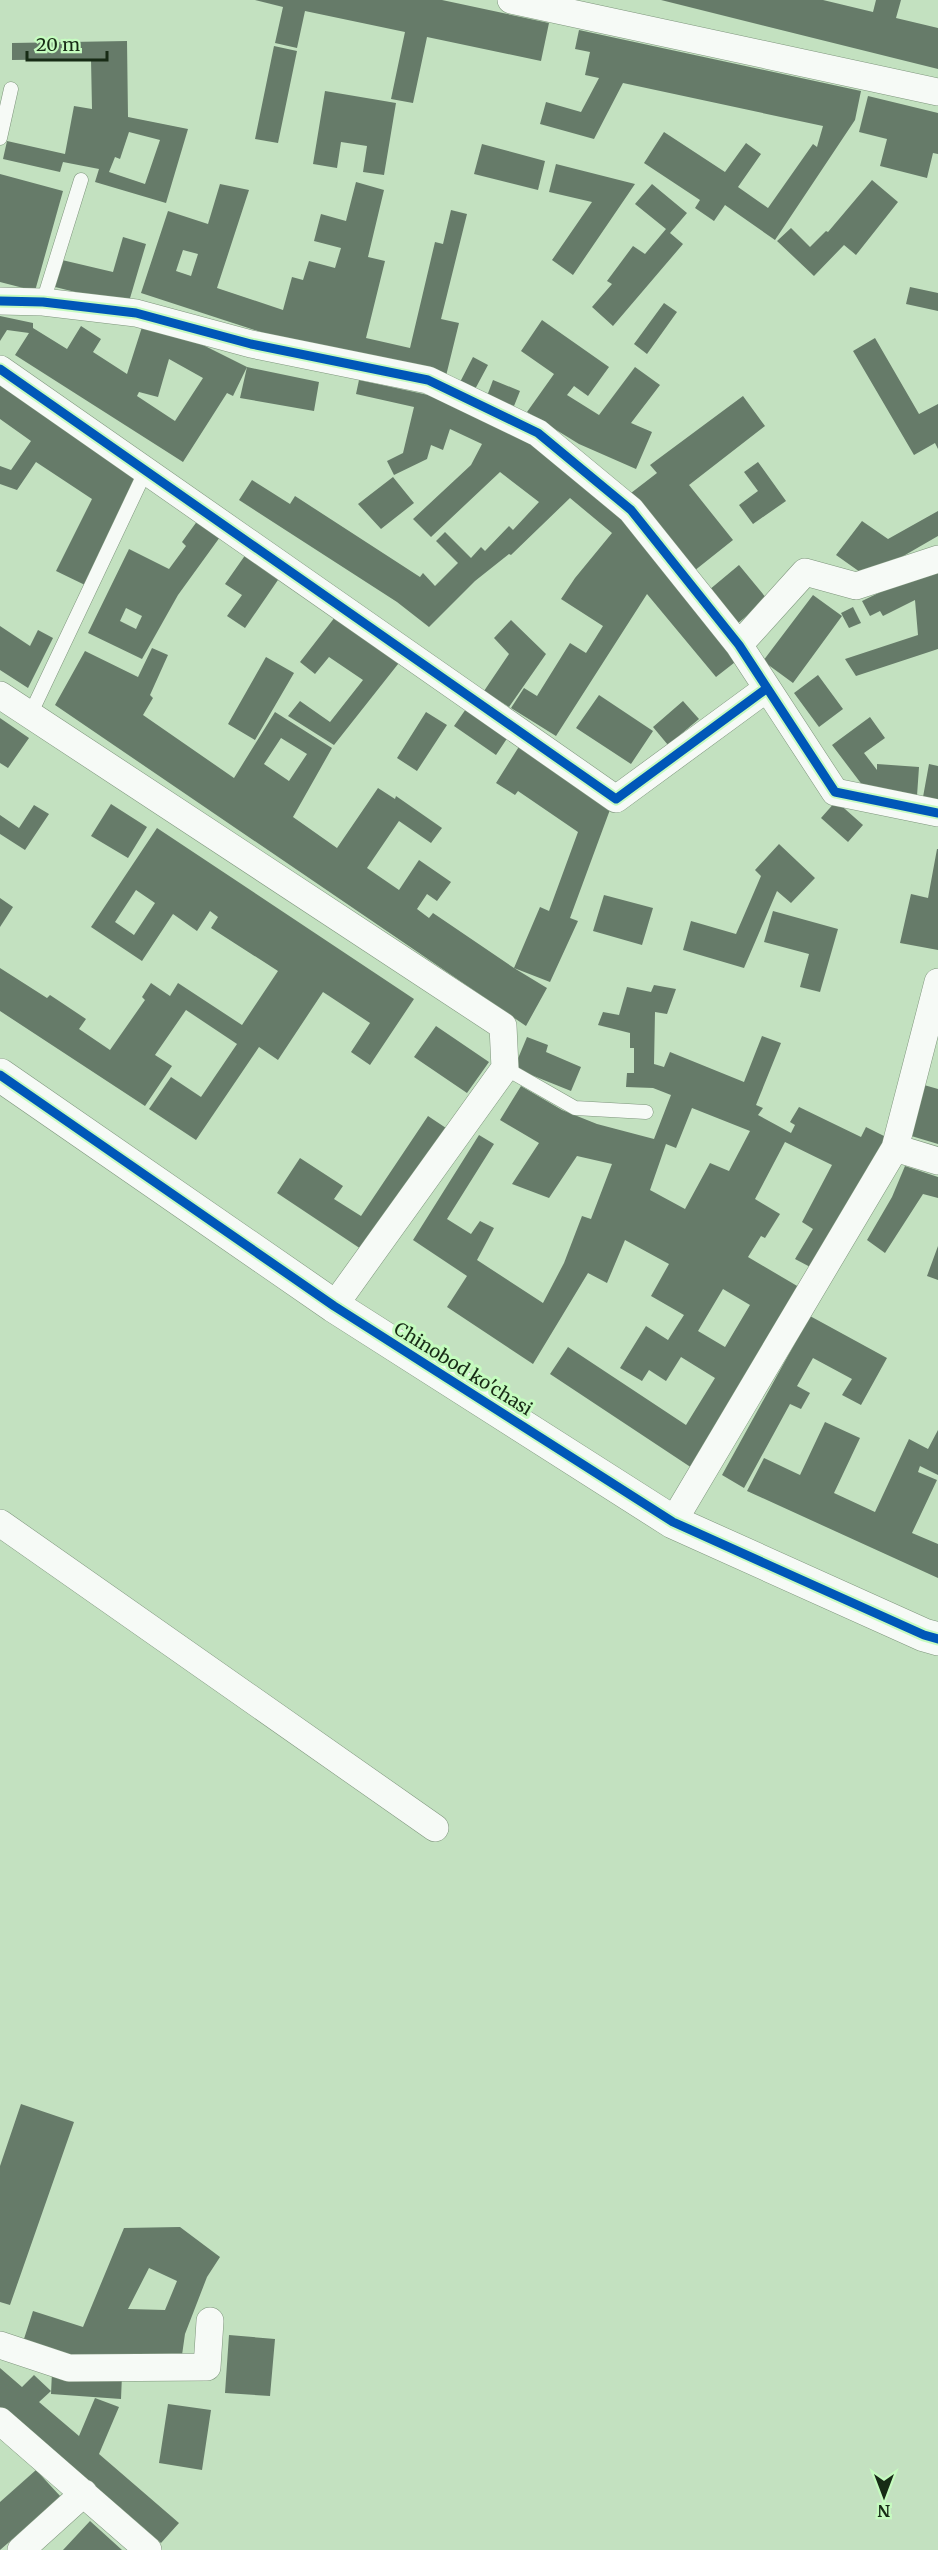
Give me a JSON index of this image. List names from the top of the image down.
{
  "streets": {
    "street": ["Chinobod ko'chasi"]
  },
  "scale_bar": "20 m",
  "north": "bottom"
}
